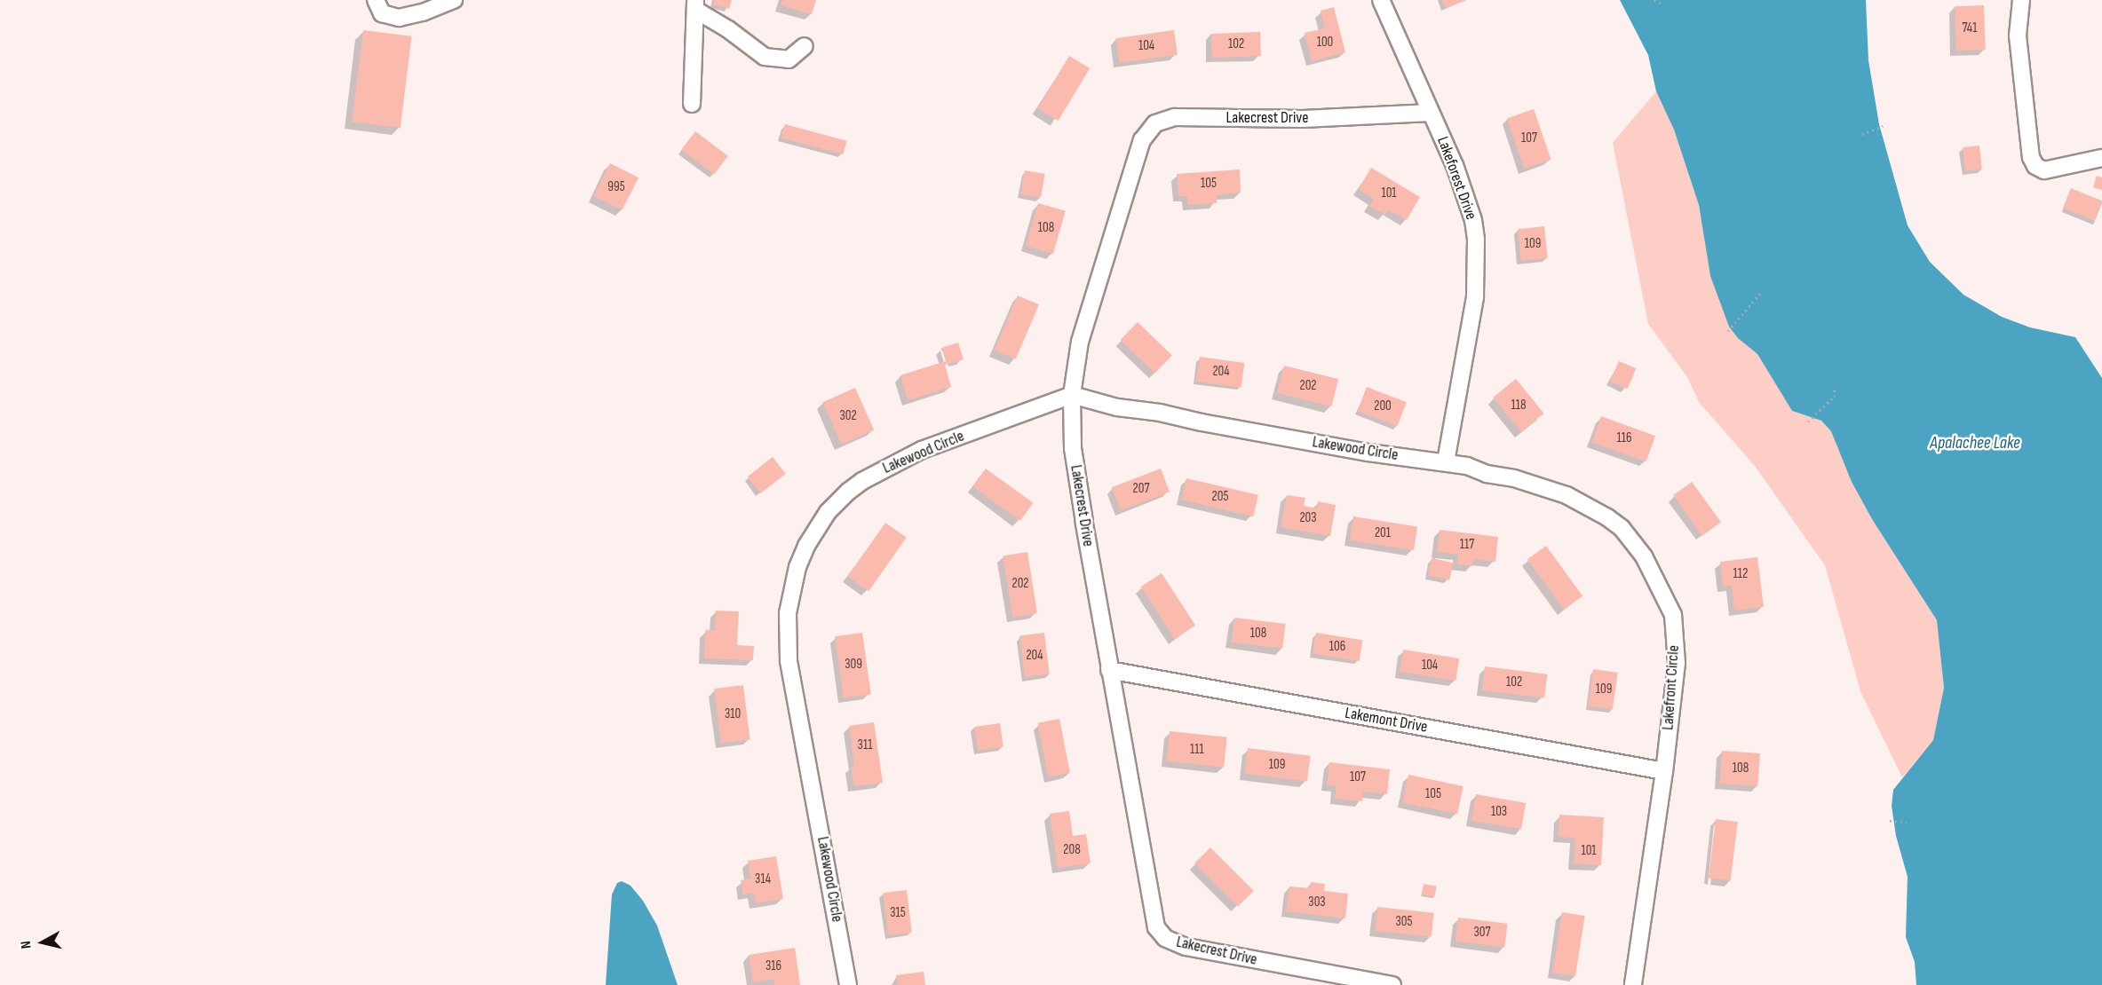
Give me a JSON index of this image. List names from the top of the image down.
{
  "streets": {
    "street": [
      "Lakecrest Drive",
      "Lakeforest Drive",
      "Lakewood Circle",
      "Lakefront Circle",
      "Lakemont Drive"
    ]
  },
  "crossings": [
    ["Lakecrest Drive", "Lakeforest Drive"],
    ["Lakecrest Drive", "Lakewood Circle"],
    ["Lakecrest Drive", "Lakemont Drive"],
    ["Lakeforest Drive", "Lakewood Circle"],
    ["Lakeforest Drive", "Lakefront Circle"],
    ["Lakewood Circle", "Lakefront Circle"],
    ["Lakefront Circle", "Lakemont Drive"]
  ],
  "water": ["Apalachee Lake"],
  "house_numbers": [
    "741",
    "100",
    "102",
    "104",
    "107",
    "105",
    "995",
    "101",
    "108",
    "109",
    "204",
    "202",
    "118",
    "200",
    "302",
    "116",
    "207",
    "205",
    "203",
    "201",
    "117",
    "112",
    "202",
    "108",
    "106",
    "204",
    "309",
    "104",
    "102",
    "109",
    "310",
    "311",
    "111",
    "109",
    "108",
    "107",
    "105",
    "103",
    "208",
    "101",
    "314",
    "303",
    "315",
    "305",
    "307",
    "316"
  ],
  "north": "left"
}
